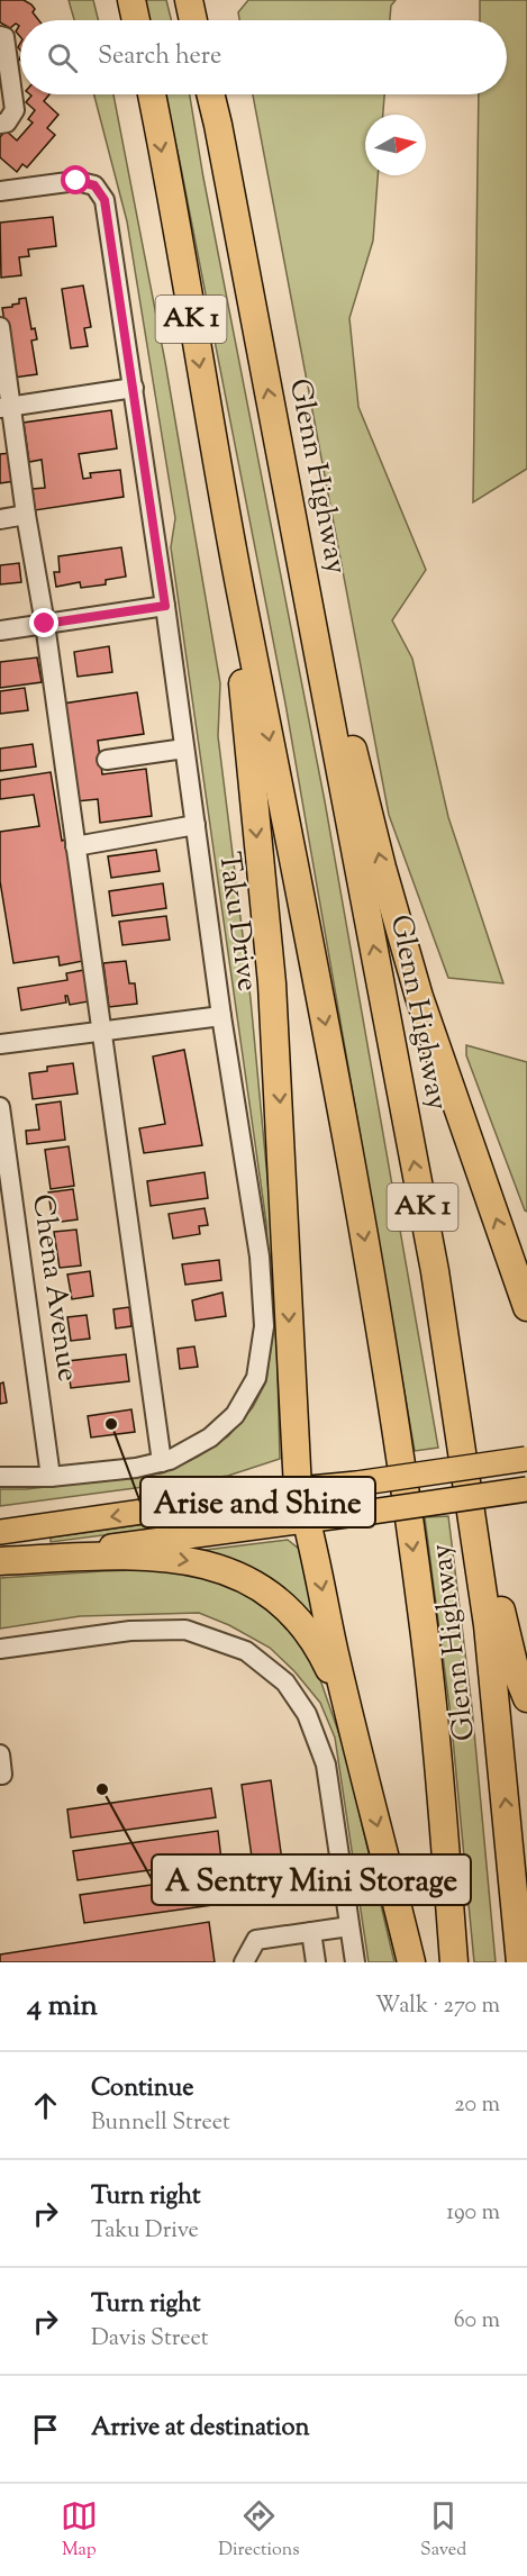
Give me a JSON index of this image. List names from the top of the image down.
{
  "streets": {
    "highway": ["AK 1", "Glenn Highway"],
    "street": ["Taku Drive", "Chena Avenue"]
  },
  "crossings": [
    ["Taku Drive", "Chena Avenue"]
  ],
  "places": ["Arise and Shine", "A Sentry Mini Storage"],
  "north": "right",
  "page": {
    "search": "Search here",
    "heading": ["4 min", "Walk · 270 m"],
    "list": [
      ["Continue", "Bunnell Street", "20 m"],
      ["Turn right", "Taku Drive", "190 m"],
      ["Turn right", "Davis Street", "60 m"],
      "Arrive at destination"
    ],
    "nav": ["Map", "Directions", "Saved"]
  }
}
